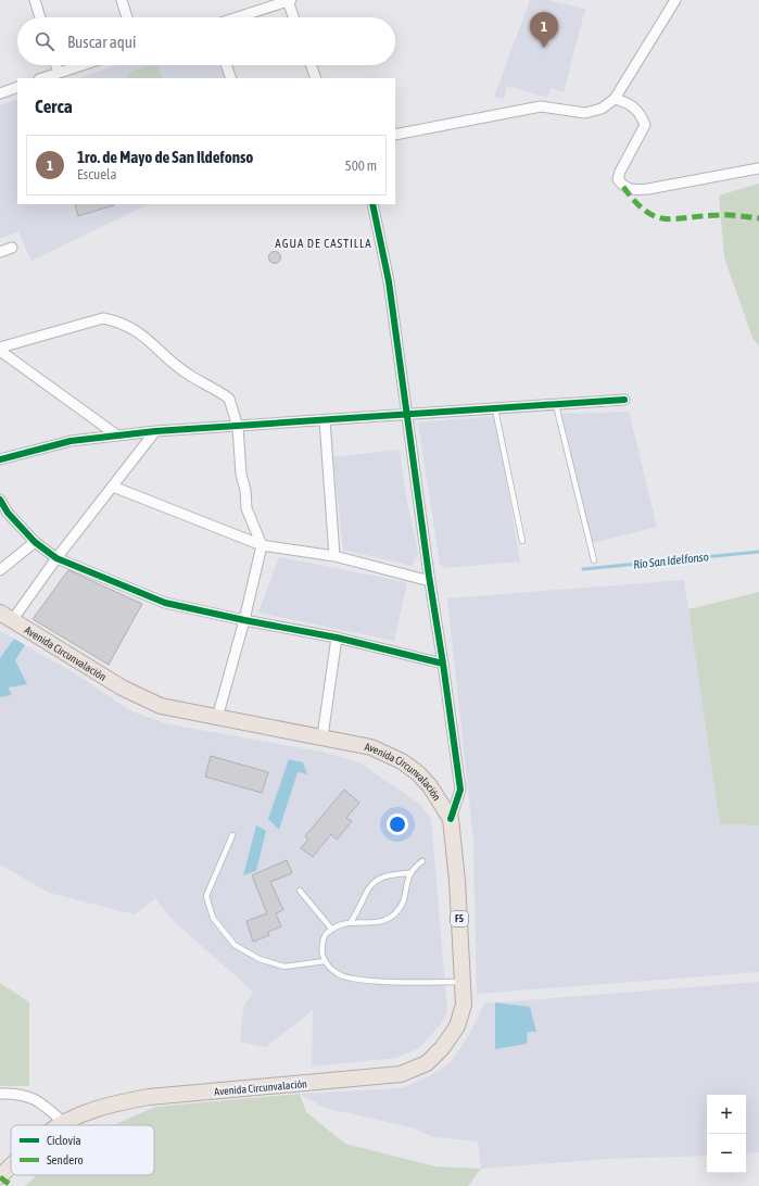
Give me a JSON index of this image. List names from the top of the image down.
{
  "streets": {
    "highway": ["Avenida Circunvalación", "F5"]
  },
  "districts": ["AGUA DE CASTILLA"],
  "water": ["Río San Idelfonso"],
  "legend": ["Ciclovía", "Sendero"],
  "page": {
    "pins": "1",
    "search": "Buscar aquí",
    "heading": "Cerca",
    "list": [
      {
        "mark": "1",
        "name": "1ro. de Mayo de San Ildefonso",
        "note": "Escuela",
        "value": "500 m"
      }
    ],
    "map_buttons": ["+", "−"]
  }
}
